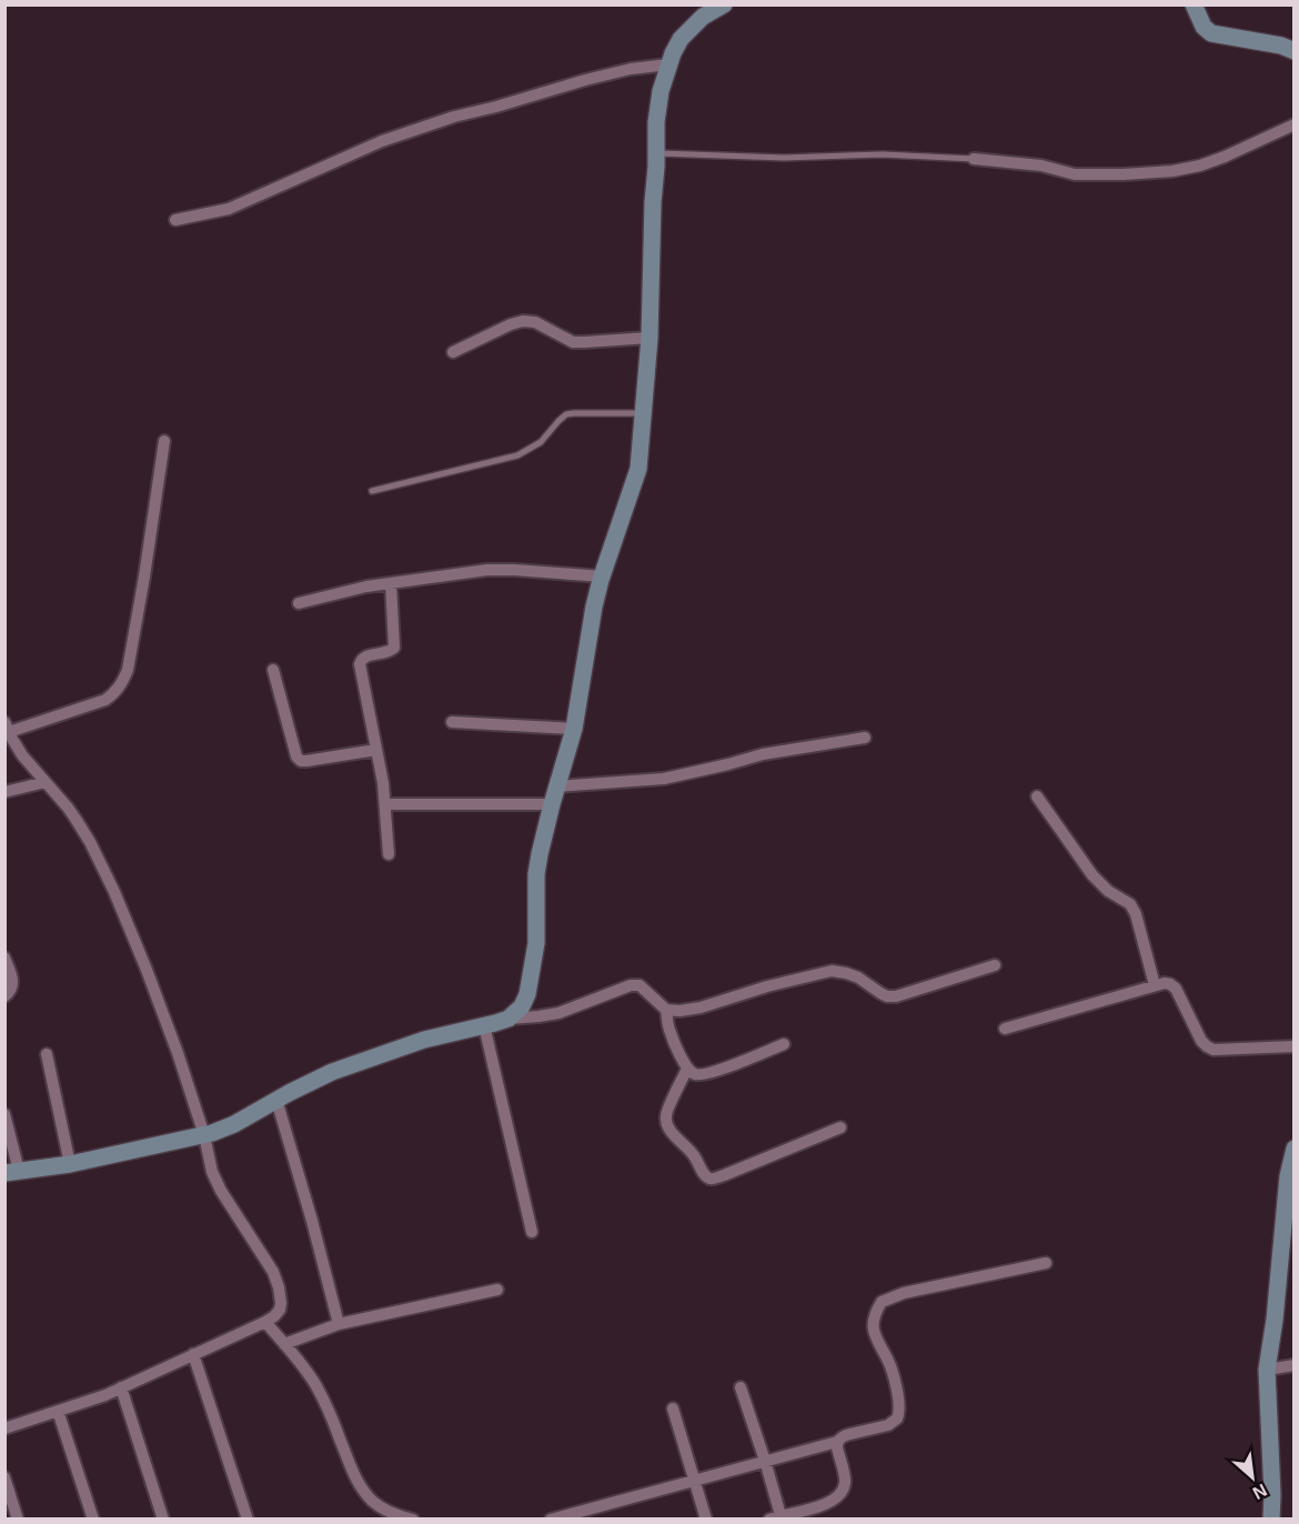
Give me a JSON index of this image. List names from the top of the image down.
{
  "north": "bottom right"
}
